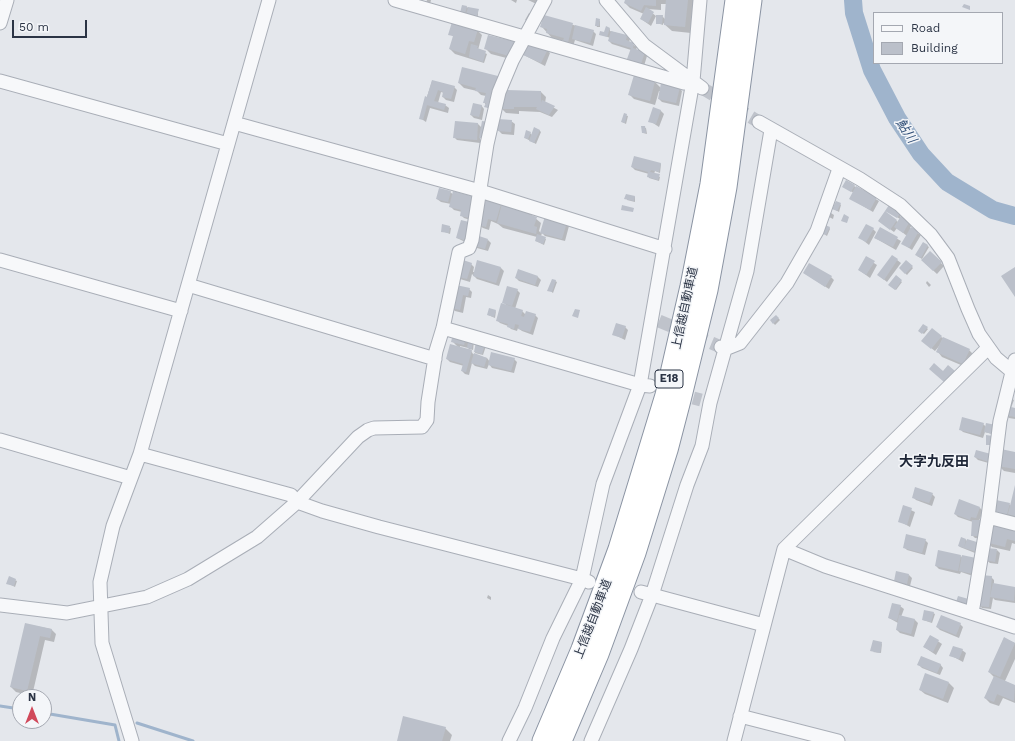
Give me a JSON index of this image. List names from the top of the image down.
{
  "streets": {
    "highway": ["上信越自動車道", "E18"]
  },
  "districts": ["大字九反田"],
  "water": ["鮎川"],
  "legend": ["Road", "Building"],
  "scale_bar": "50 m",
  "north": "top"
}
